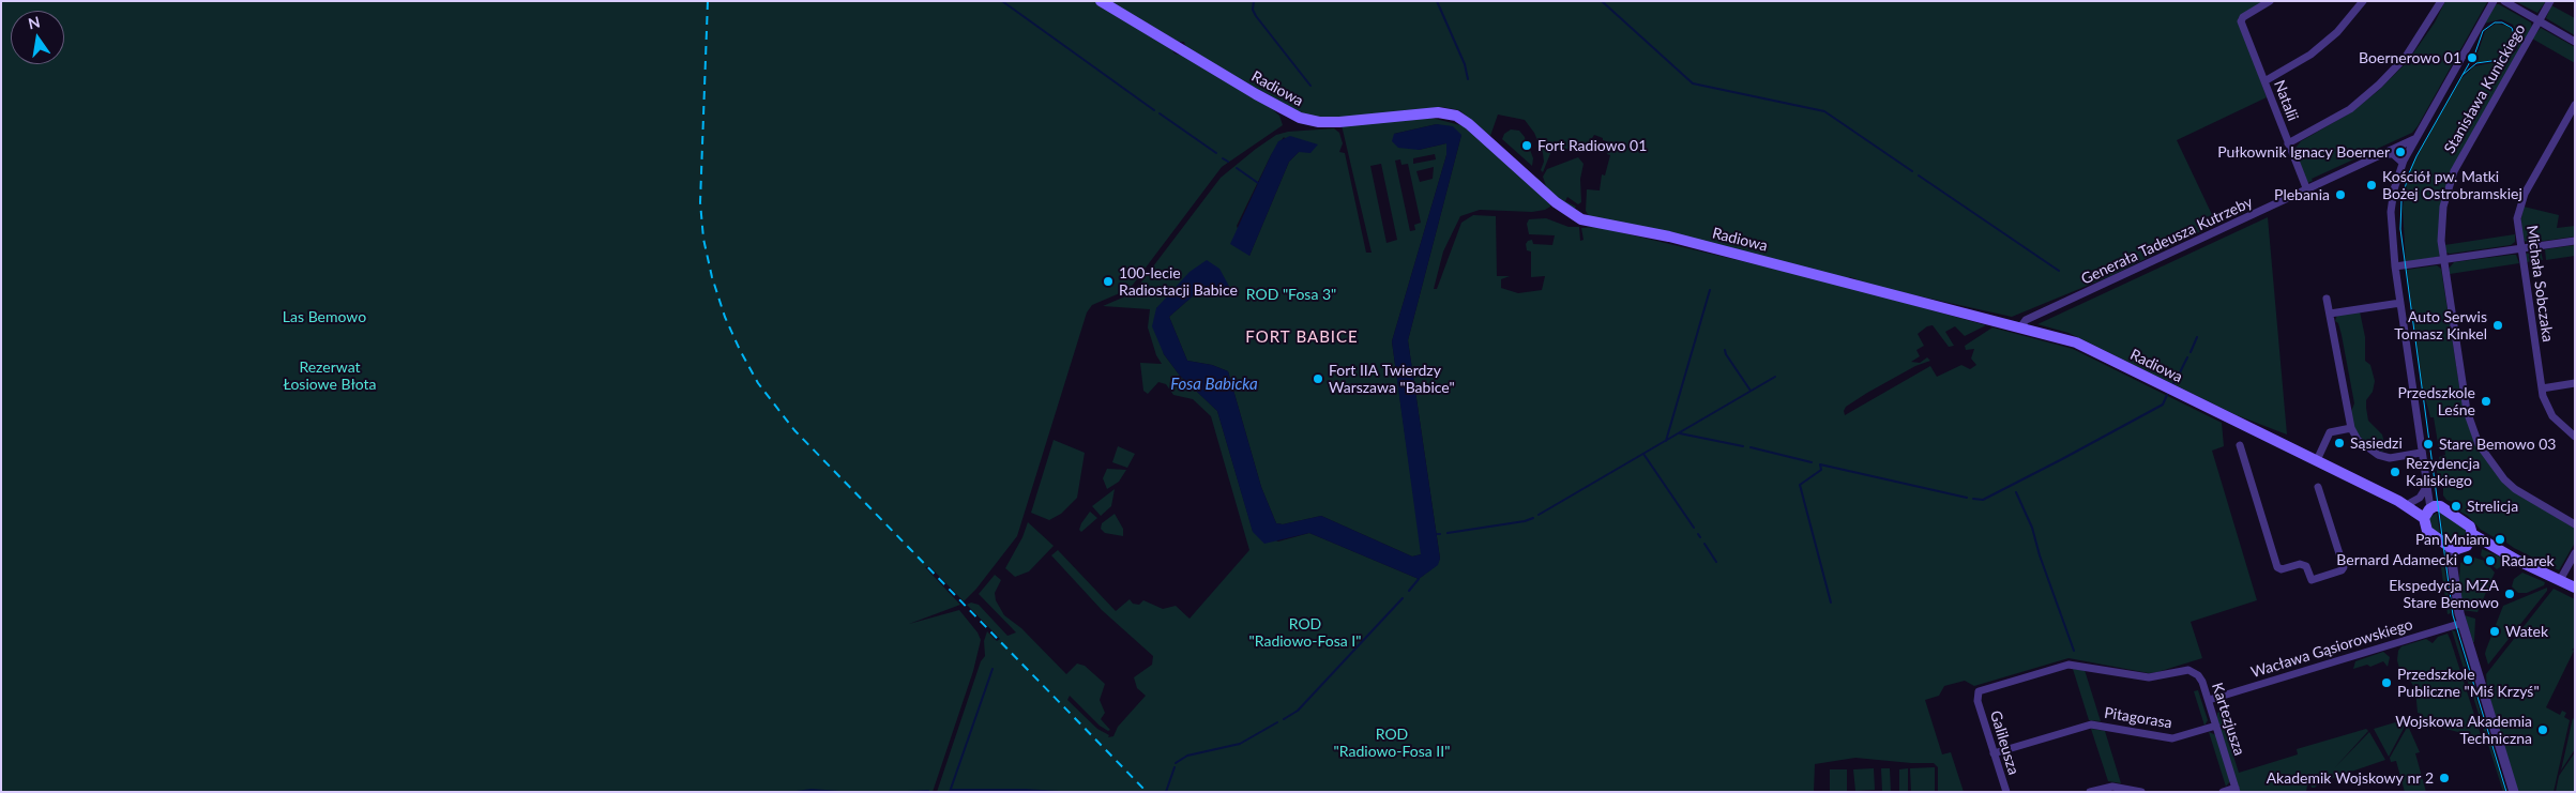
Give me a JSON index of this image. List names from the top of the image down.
{
  "streets": {
    "main road": ["Radiowa"],
    "street": [
      "Stanisława Kunickiego",
      "Natalii",
      "Generała Tadeusza Kutrzeby",
      "Michała Sobczaka",
      "Wacława Gąsiorowskiego",
      "Pitagorasa",
      "Kartezjusza",
      "Galileusza"
    ]
  },
  "crossings": [
    ["Radiowa", "Generała Tadeusza Kutrzeby"],
    ["Natalii", "Generała Tadeusza Kutrzeby"],
    ["Wacława Gąsiorowskiego", "Kartezjusza"],
    ["Pitagorasa", "Kartezjusza"],
    ["Pitagorasa", "Galileusza"],
    ["Kartezjusza", "Galileusza"]
  ],
  "districts": ["FORT BABICE"],
  "water": ["Fosa Babicka"],
  "parks": [
    "ROD \"Fosa 3\"",
    "Las Bemowo",
    "Rezerwat Łosiowe Błota",
    "ROD \"Radiowo-Fosa I\"",
    "ROD \"Radiowo-Fosa II\""
  ],
  "places": [
    "Boernerowo 01",
    "Fort Radiowo 01",
    "Pułkownik Ignacy Boerner",
    "Kościół pw. Matki Bożej Ostrobramskiej",
    "Plebania",
    "100-lecie Radiostacji Babice",
    "Auto Serwis Tomasz Kinkel",
    "Fort IIA Twierdzy Warszawa \"Babice\"",
    "Przedszkole Leśne",
    "Sąsiedzi",
    "Stare Bemowo 03",
    "Rezydencja Kaliskiego",
    "Strelicja",
    "Pan Mniam",
    "Bernard Adamecki",
    "Radarek",
    "Ekspedycja MZA Stare Bemowo",
    "Watek",
    "Przedszkole Publiczne \"Miś Krzyś\"",
    "Wojskowa Akademia Techniczna",
    "Akademik Wojskowy nr 2"
  ],
  "north": "top"
}
